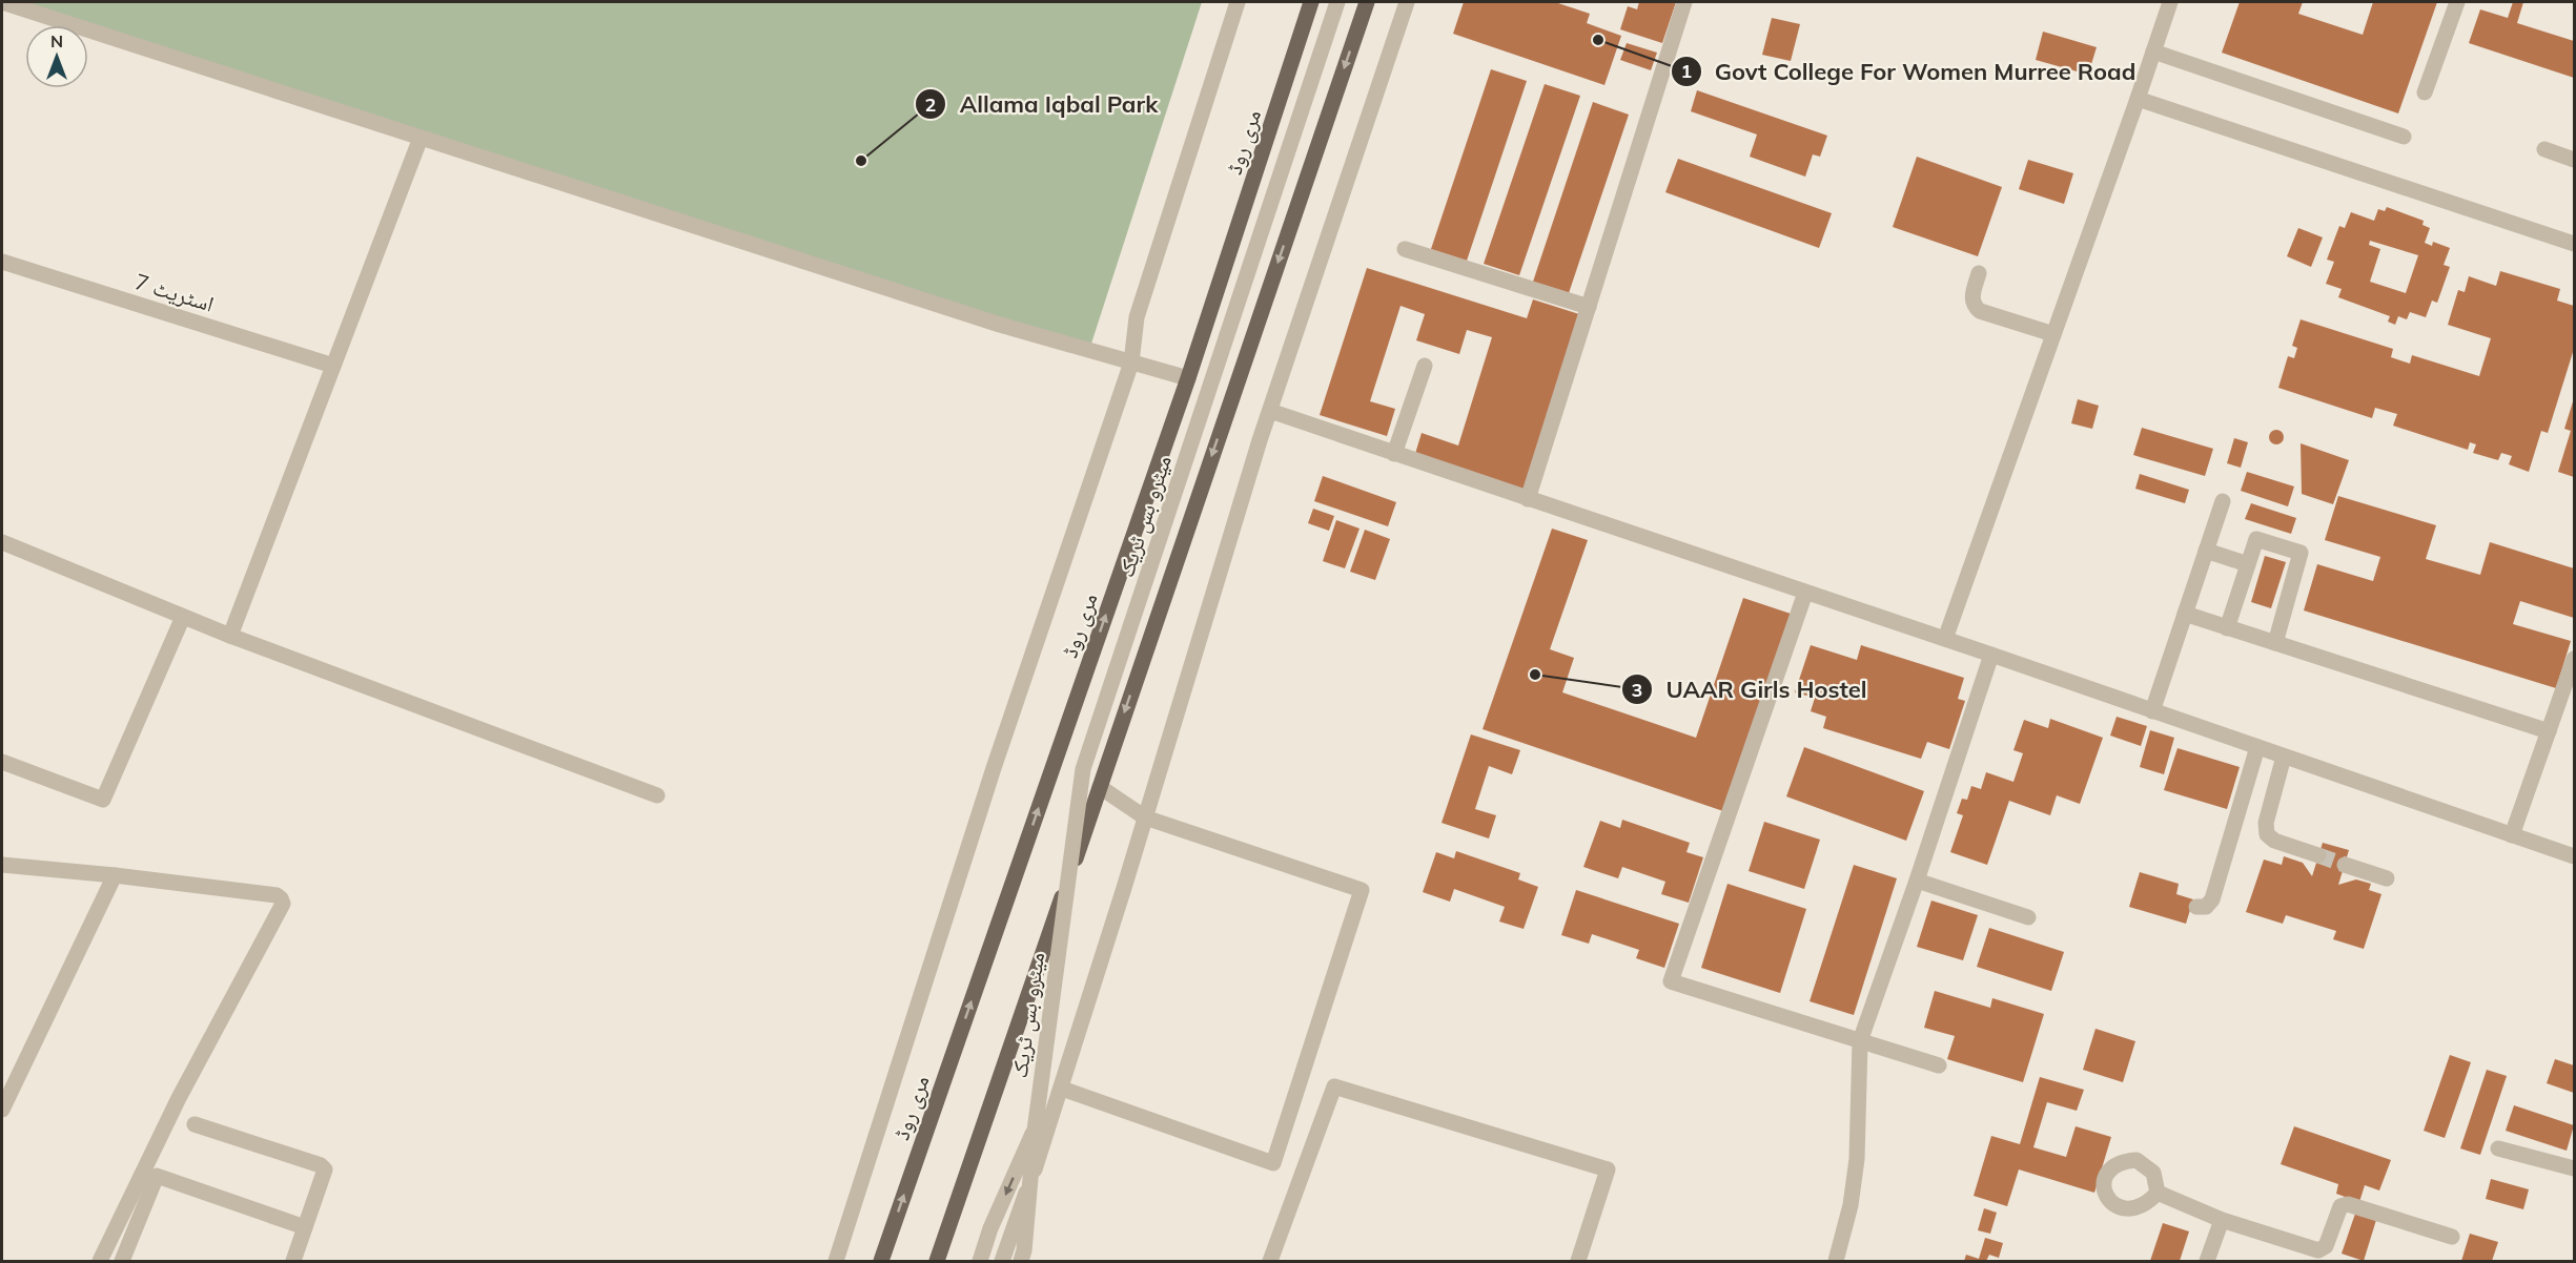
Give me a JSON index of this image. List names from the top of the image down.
{
  "streets": {
    "main road": ["مری روڈ"],
    "street": ["اسٹریٹ 7", "میٹرو بس ٹریک"]
  },
  "places": ["Govt College For Women Murree Road", "Allama Iqbal Park", "UAAR Girls Hostel"],
  "north": "top"
}
